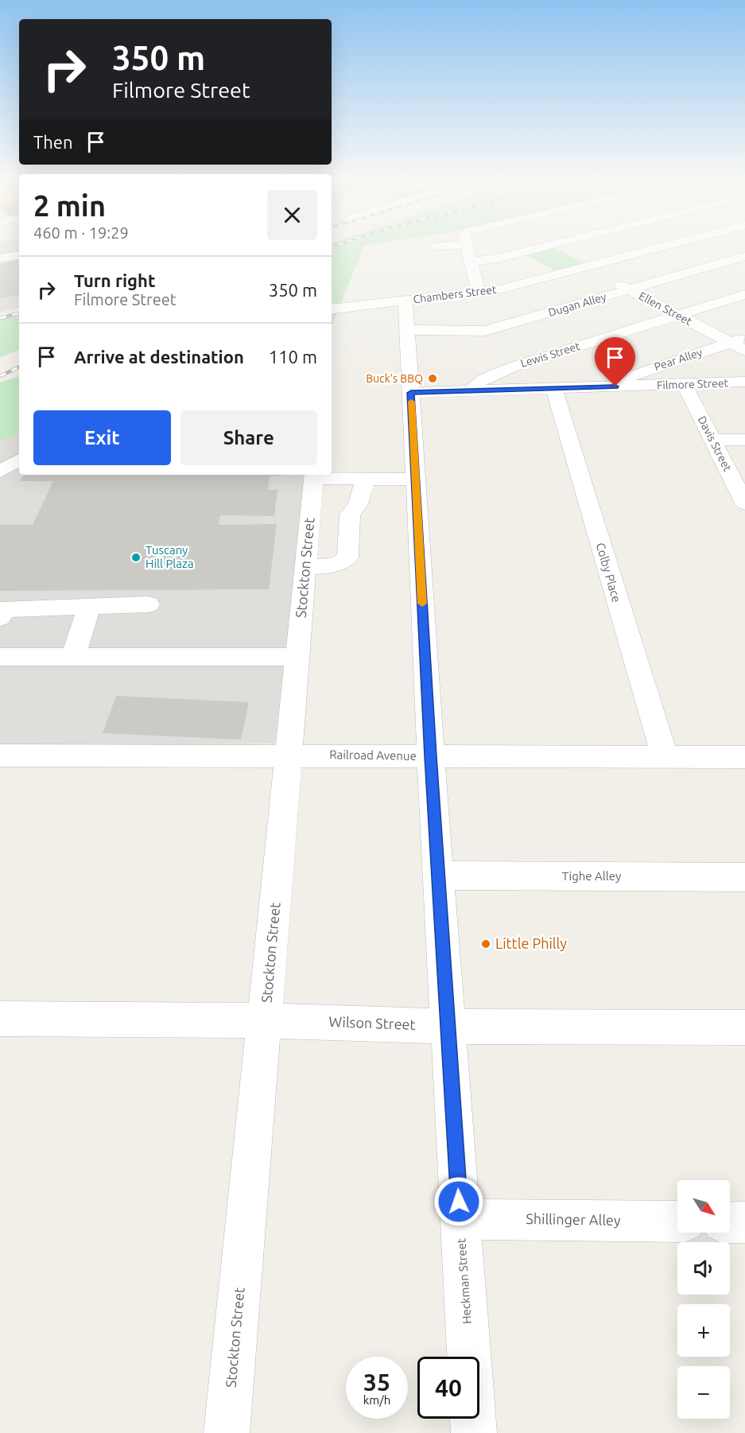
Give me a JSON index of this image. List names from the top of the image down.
{
  "streets": {
    "street": [
      "Chambers Street",
      "Dugan Alley",
      "Ellen Street",
      "Lewis Street",
      "Pear Alley",
      "Filmore Street",
      "Davis Street",
      "Stockton Street",
      "Colby Place",
      "Railroad Avenue",
      "Tighe Alley",
      "Wilson Street",
      "Shillinger Alley",
      "Heckman Street"
    ]
  },
  "crossings": [
    ["Chambers Street", "Ellen Street"],
    ["Chambers Street", "Heckman Street"],
    ["Dugan Alley", "Ellen Street"],
    ["Dugan Alley", "Heckman Street"],
    ["Ellen Street", "Lewis Street"],
    ["Ellen Street", "Pear Alley"],
    ["Lewis Street", "Filmore Street"],
    ["Pear Alley", "Filmore Street"],
    ["Filmore Street", "Davis Street"],
    ["Filmore Street", "Colby Place"],
    ["Filmore Street", "Heckman Street"],
    ["Stockton Street", "Railroad Avenue"],
    ["Stockton Street", "Wilson Street"],
    ["Colby Place", "Railroad Avenue"],
    ["Railroad Avenue", "Heckman Street"],
    ["Tighe Alley", "Heckman Street"],
    ["Wilson Street", "Heckman Street"],
    ["Shillinger Alley", "Heckman Street"]
  ],
  "places": ["Buck's BBQ", "Tuscany Hill Plaza", "Little Philly"],
  "north": "bottom right",
  "page": {
    "turn": ["350 m", "Filmore Street"],
    "then": "Then",
    "heading": ["2 min", "460 m · 19:29"],
    "list": [
      {
        "name": "Turn right",
        "note": "Filmore Street",
        "value": "350 m"
      },
      {
        "name": "Arrive at destination",
        "value": "110 m"
      }
    ],
    "buttons": ["Exit", "Share"],
    "map_buttons": ["+", "−"],
    "speed": "35 km/h",
    "limit": "40"
  }
}
